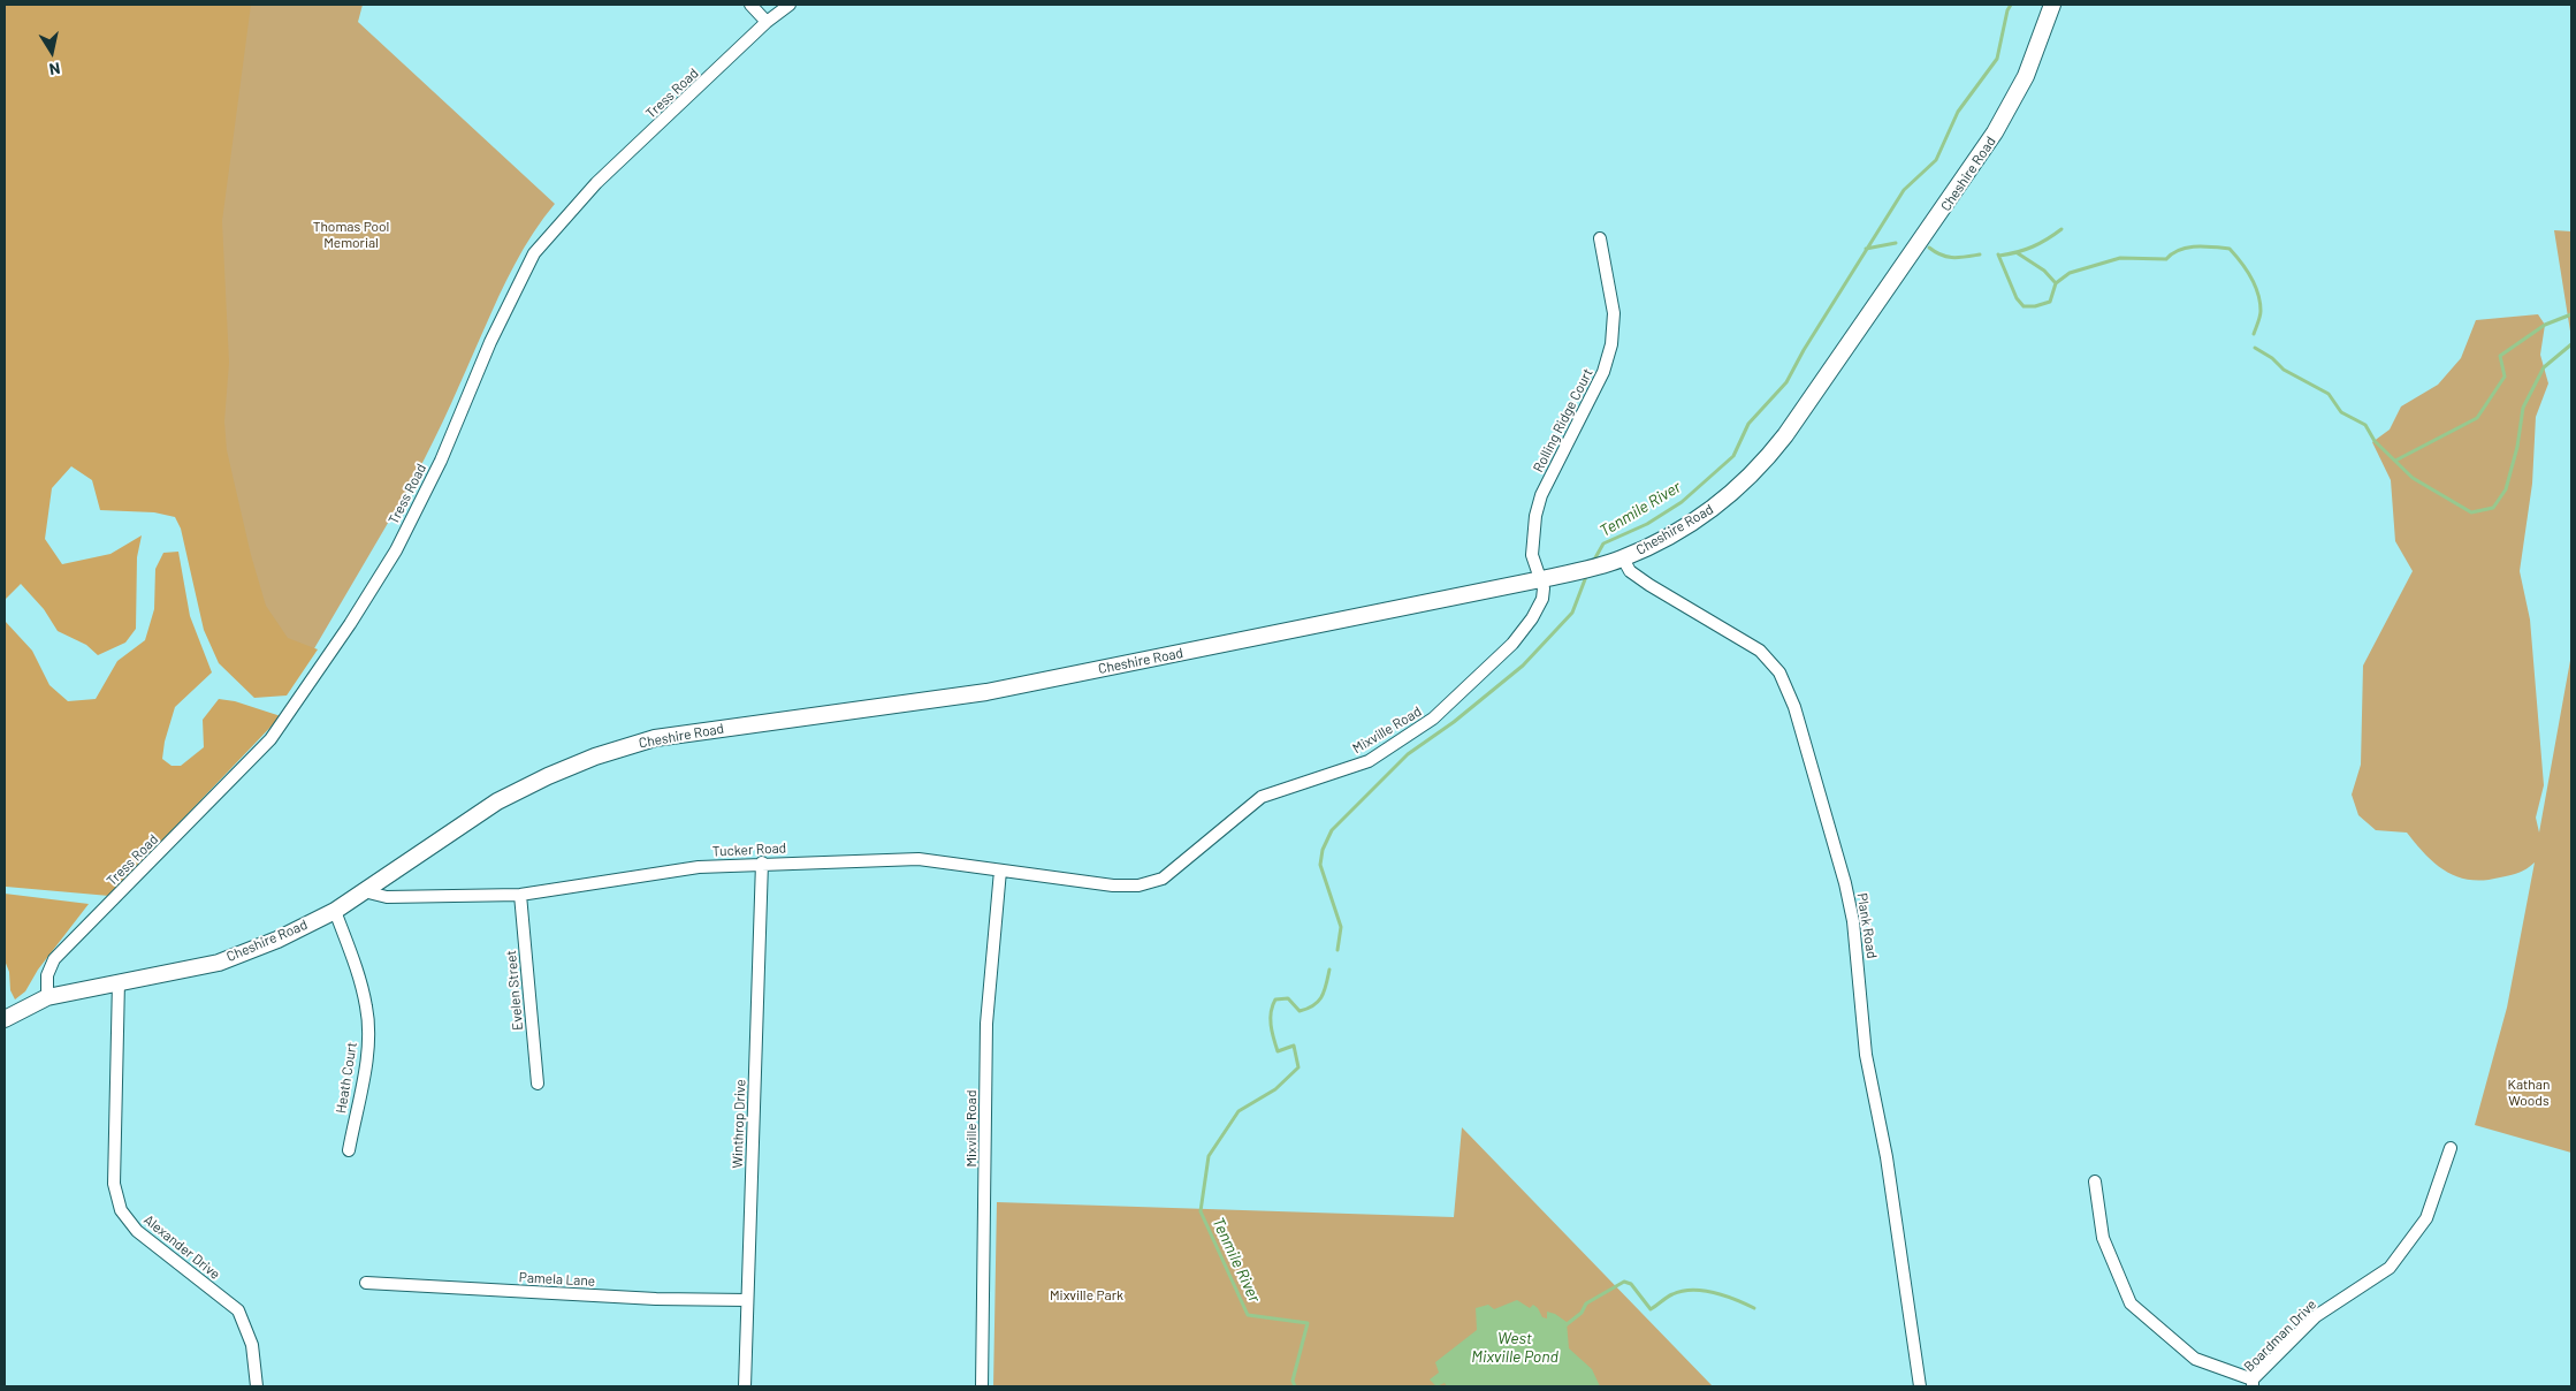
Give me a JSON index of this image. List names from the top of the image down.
{
  "streets": {
    "main road": ["Cheshire Road"],
    "street": [
      "Tress Road",
      "Rolling Ridge Court",
      "Mixville Road",
      "Tucker Road",
      "Plank Road",
      "Evelen Street",
      "Heath Court",
      "Winthrop Drive",
      "Alexander Drive",
      "Pamela Lane",
      "Boardman Drive"
    ]
  },
  "crossings": [
    ["Tress Road", "Cheshire Road"],
    ["Cheshire Road", "Rolling Ridge Court"],
    ["Cheshire Road", "Mixville Road"],
    ["Cheshire Road", "Tucker Road"],
    ["Cheshire Road", "Plank Road"],
    ["Cheshire Road", "Heath Court"],
    ["Cheshire Road", "Alexander Drive"],
    ["Rolling Ridge Court", "Mixville Road"],
    ["Mixville Road", "Tucker Road"],
    ["Tucker Road", "Evelen Street"],
    ["Tucker Road", "Winthrop Drive"],
    ["Winthrop Drive", "Pamela Lane"]
  ],
  "water": ["Tenmile River", "West Mixville Pond"],
  "parks": ["Thomas Pool Memorial", "Kathan Woods", "Mixville Park"],
  "north": "bottom"
}
